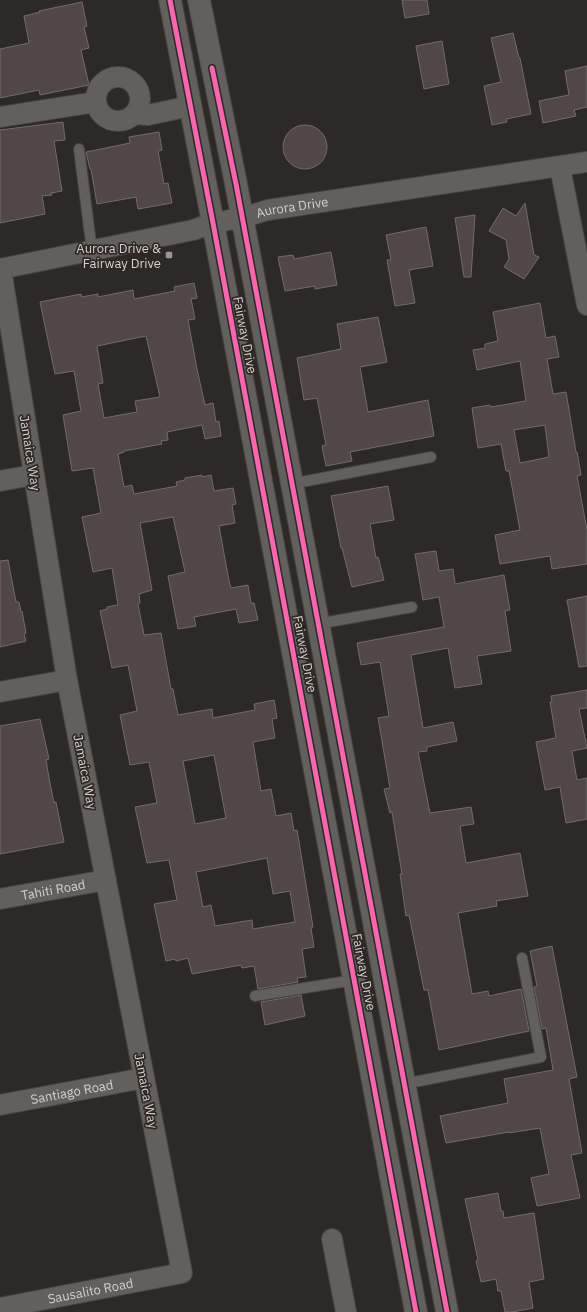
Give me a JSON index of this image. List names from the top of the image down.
{
  "streets": {
    "street": [
      "Aurora Drive",
      "Fairway Drive",
      "Jamaica Way",
      "Tahiti Road",
      "Santiago Road",
      "Sausalito Road"
    ]
  },
  "crossings": [
    ["Aurora Drive", "Fairway Drive"],
    ["Aurora Drive", "Jamaica Way"],
    ["Jamaica Way", "Tahiti Road"],
    ["Jamaica Way", "Santiago Road"],
    ["Jamaica Way", "Sausalito Road"]
  ],
  "places": {
    "transit": ["Aurora Drive & Fairway Drive"]
  }
}
